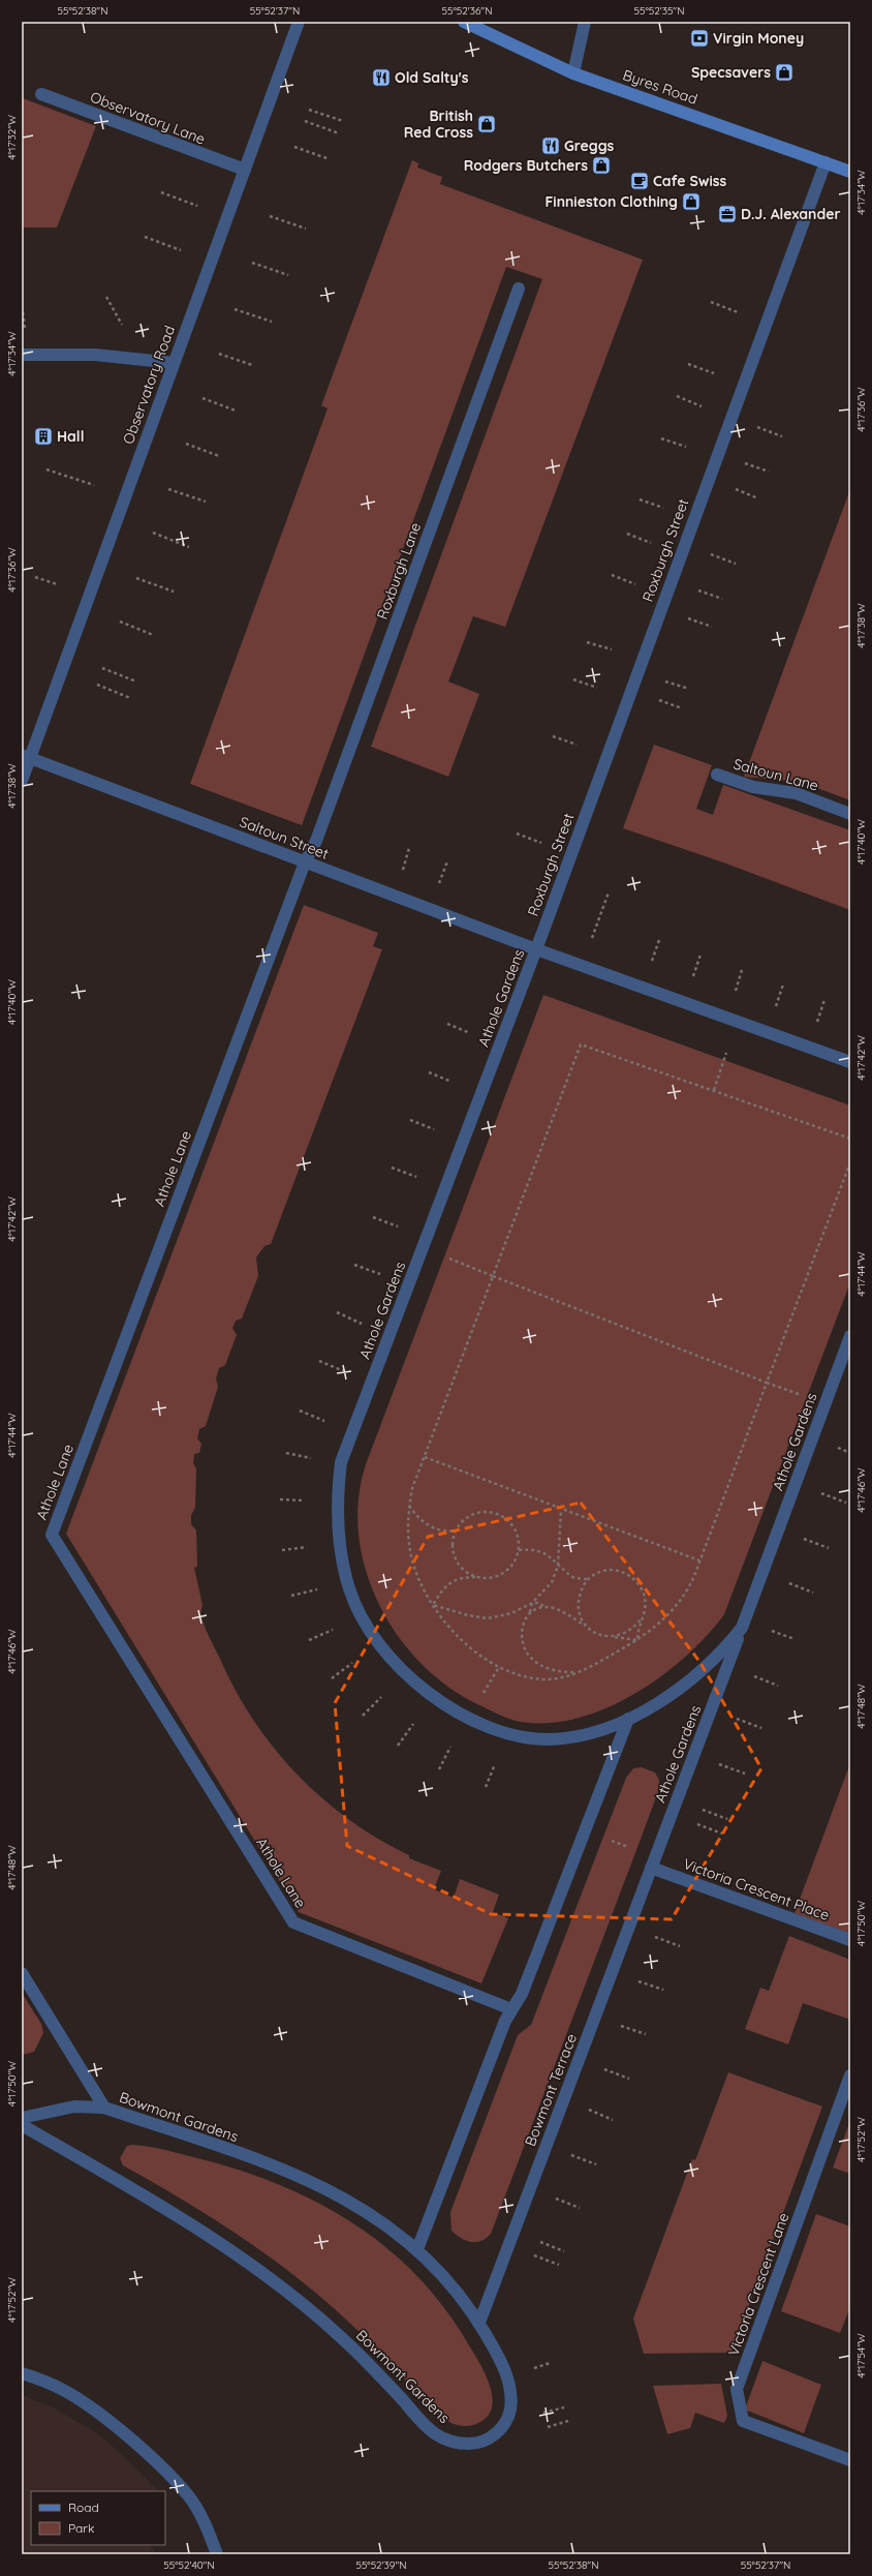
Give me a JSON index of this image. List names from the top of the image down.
{
  "streets": {
    "main road": ["Byres Road"],
    "street": [
      "Observatory Lane",
      "Observatory Road",
      "Roxburgh Street",
      "Roxburgh Lane",
      "Saltoun Lane",
      "Saltoun Street",
      "Athole Gardens",
      "Athole Lane",
      "Victoria Crescent Place",
      "Bowmont Terrace",
      "Bowmont Gardens",
      "Victoria Crescent Lane"
    ]
  },
  "crossings": [
    ["Byres Road", "Roxburgh Street"],
    ["Observatory Lane", "Observatory Road"],
    ["Observatory Road", "Saltoun Street"],
    ["Roxburgh Street", "Saltoun Street"],
    ["Roxburgh Street", "Athole Gardens"],
    ["Roxburgh Lane", "Saltoun Street"],
    ["Roxburgh Lane", "Athole Lane"],
    ["Saltoun Street", "Athole Gardens"],
    ["Saltoun Street", "Athole Lane"],
    ["Athole Gardens", "Victoria Crescent Place"],
    ["Athole Gardens", "Bowmont Terrace"],
    ["Victoria Crescent Place", "Bowmont Terrace"],
    ["Bowmont Terrace", "Bowmont Gardens"]
  ],
  "places": {
    "bank": ["Virgin Money"],
    "shop": [
      "Specsavers",
      "British Red Cross",
      "Rodgers Butchers",
      "Finnieston Clothing"
    ],
    "restaurant": ["Old Salty's", "Greggs"],
    "cafe": ["Cafe Swiss"],
    "office": ["D.J. Alexander"],
    "building": ["Hall"]
  },
  "legend": ["Road", "Park"],
  "coordinates": [
    "55°52'38\"N",
    "55°52'37\"N",
    "55°52'36\"N",
    "55°52'35\"N",
    "4°17'32\"W",
    "4°17'34\"W",
    "4°17'36\"W",
    "4°17'38\"W",
    "4°17'40\"W",
    "4°17'42\"W",
    "4°17'44\"W",
    "4°17'46\"W",
    "4°17'48\"W",
    "4°17'50\"W",
    "4°17'52\"W",
    "4°17'54\"W",
    "55°52'40\"N",
    "55°52'39\"N"
  ]
}
